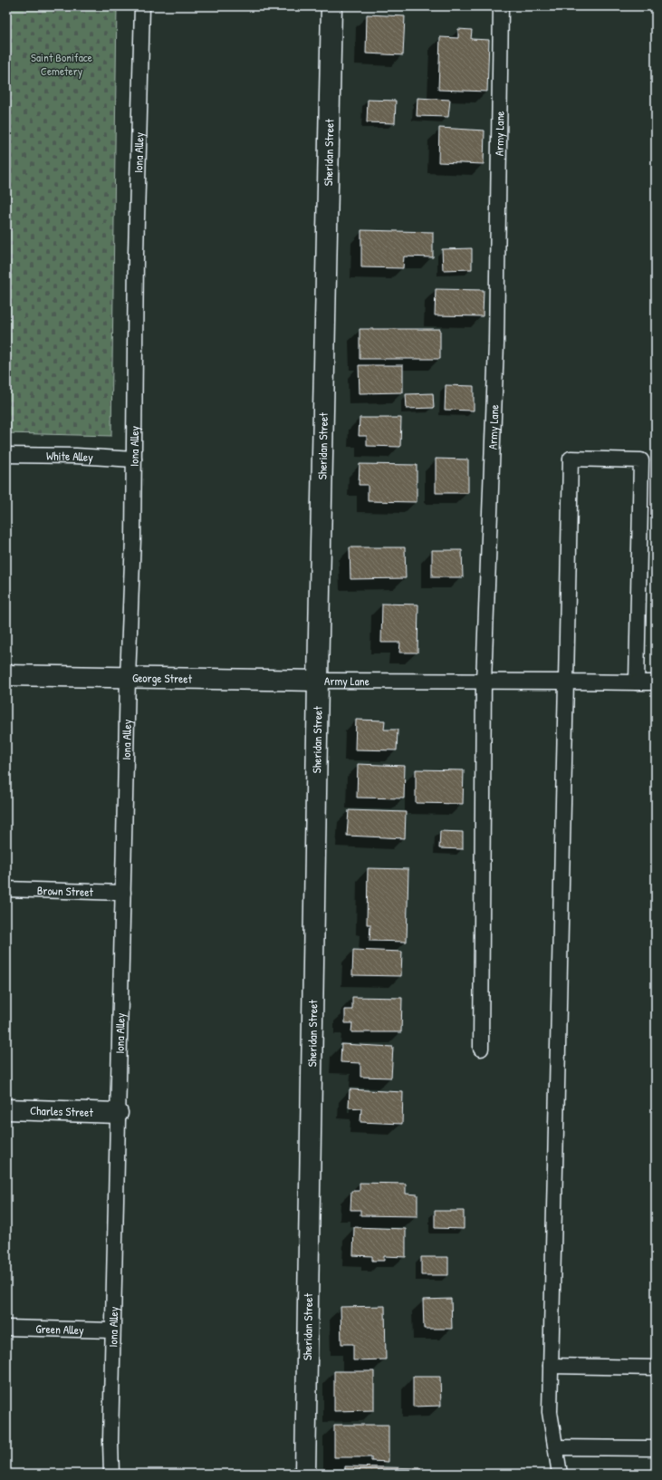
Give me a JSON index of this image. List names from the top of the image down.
{
  "streets": {
    "street": ["Sheridan Street", "George Street", "Charles Street"],
    "lane": [
      "Army Lane",
      "Iona Alley",
      "White Alley",
      "Brown Street",
      "Green Alley"
    ]
  },
  "crossings": [
    ["Army Lane", "Sheridan Street"],
    ["Army Lane", "George Street"],
    ["Iona Alley", "White Alley"],
    ["Iona Alley", "George Street"],
    ["Iona Alley", "Brown Street"],
    ["Iona Alley", "Charles Street"],
    ["Iona Alley", "Green Alley"],
    ["Sheridan Street", "George Street"]
  ],
  "parks": ["Saint Boniface Cemetery"]
}
